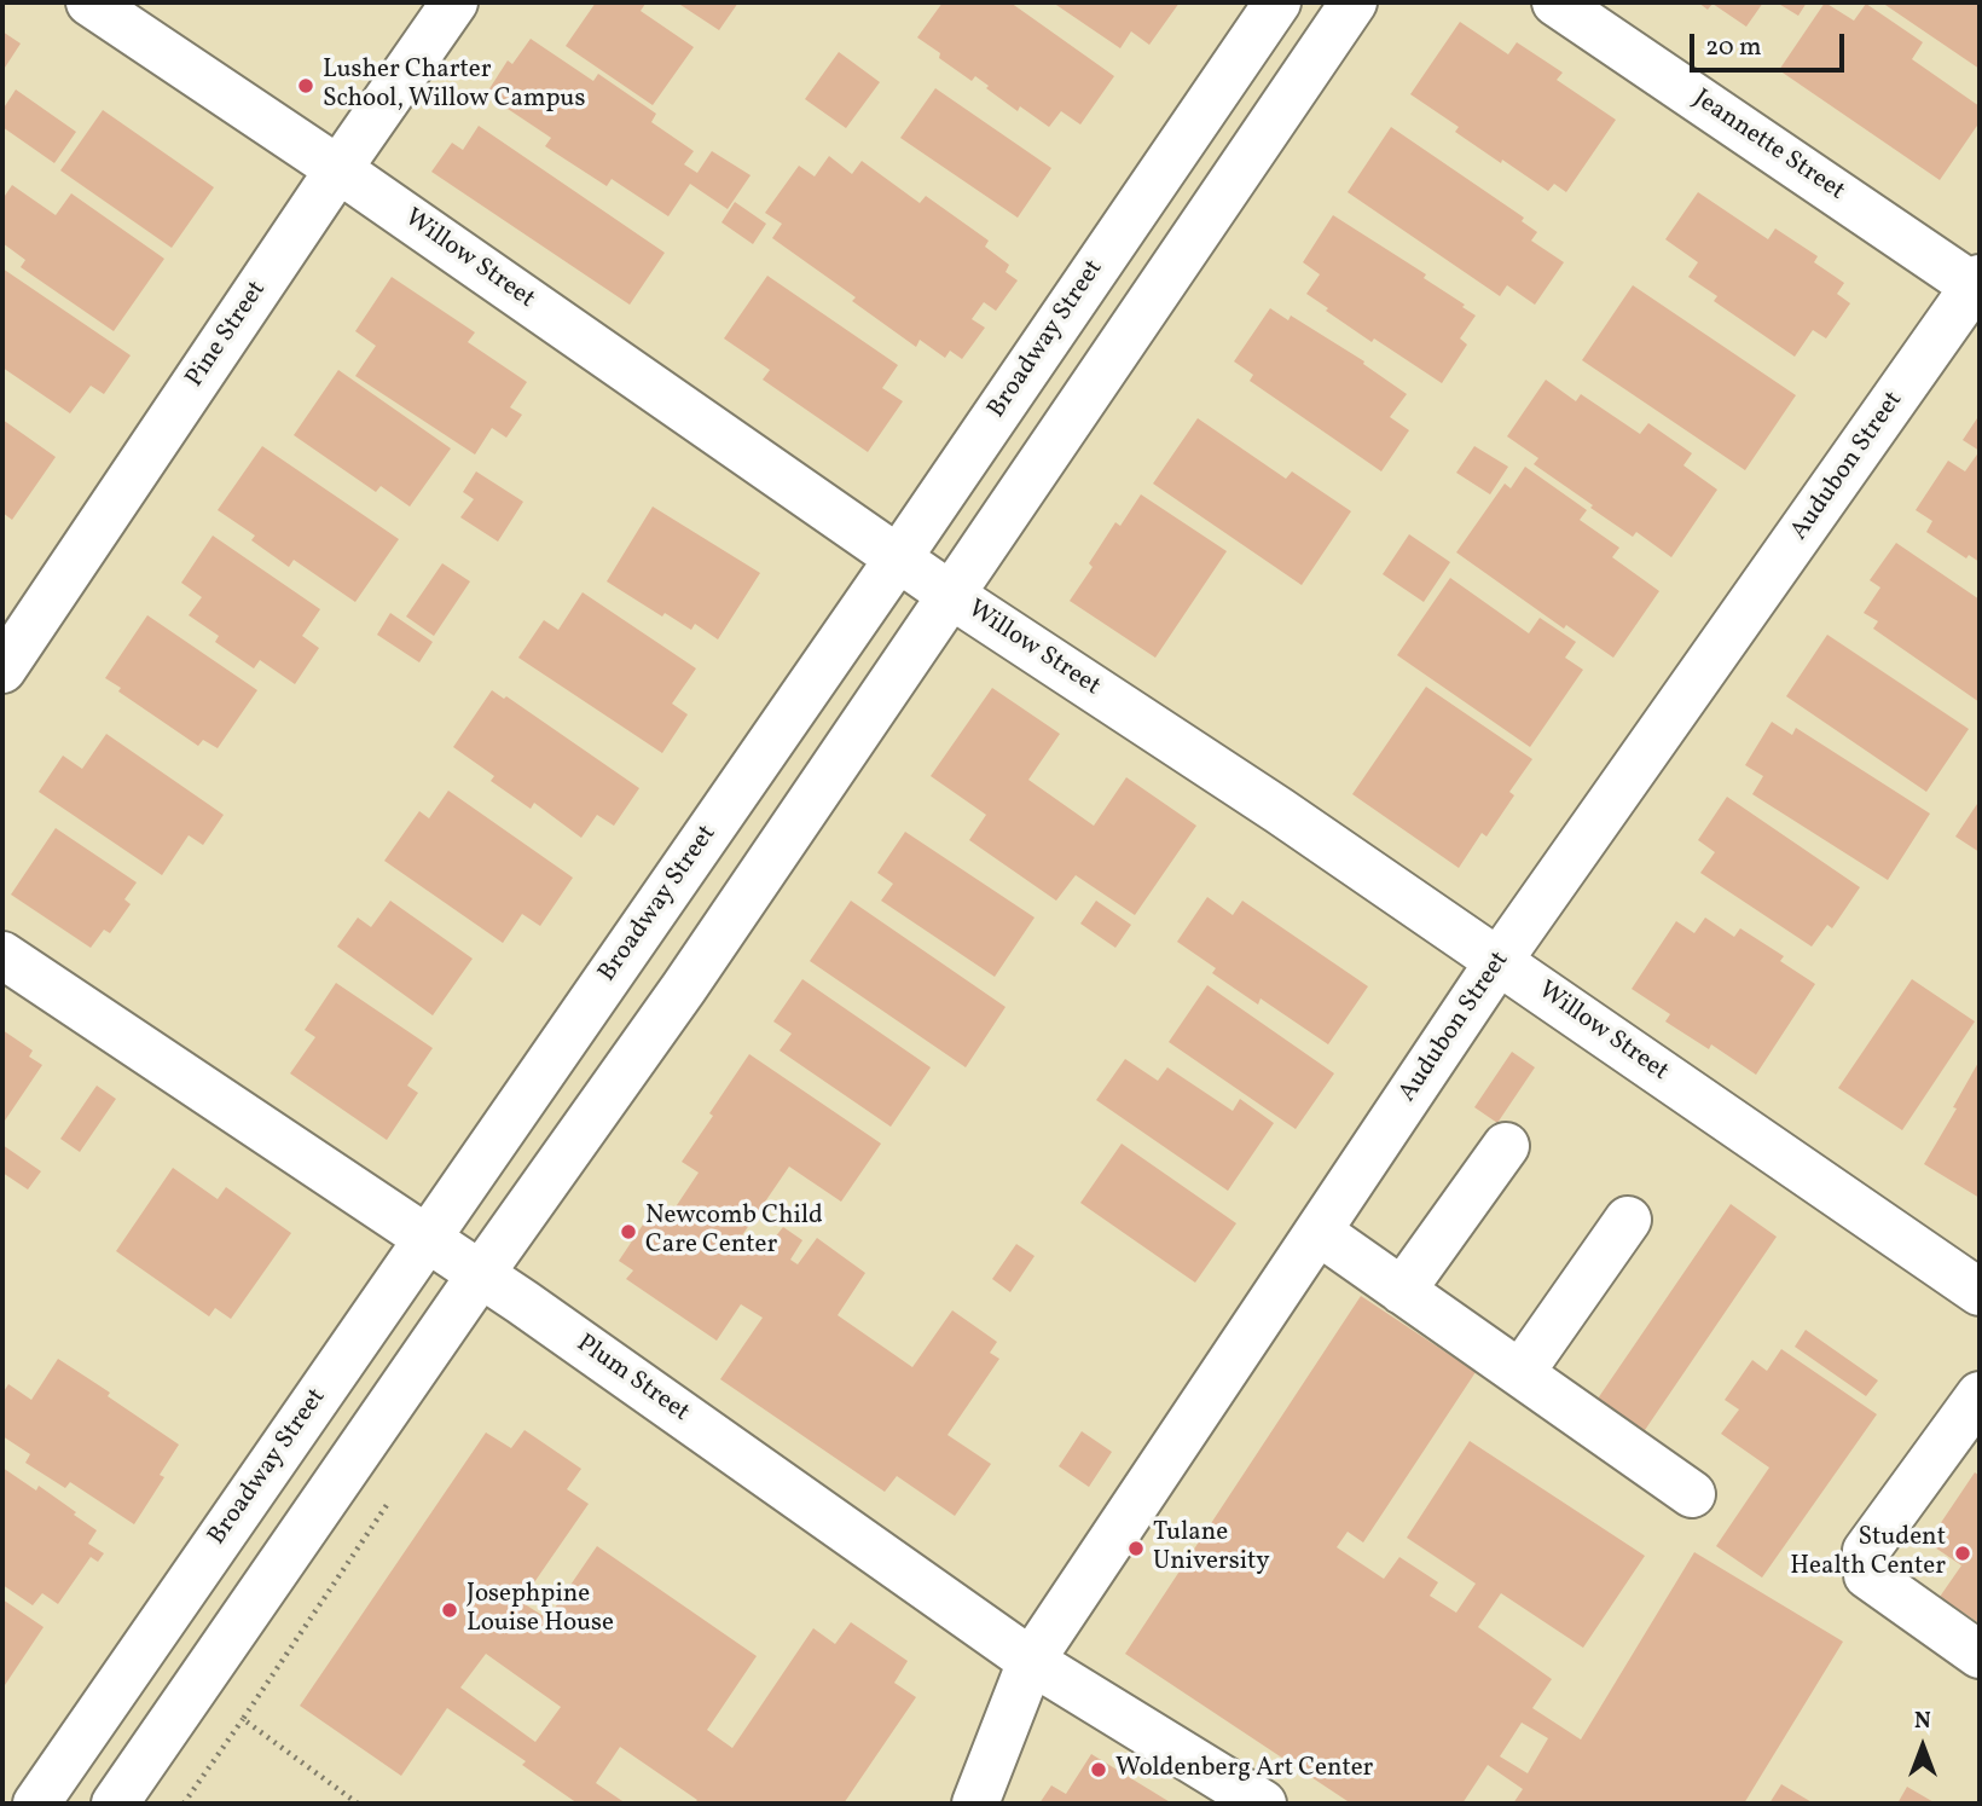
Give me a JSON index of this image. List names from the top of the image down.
{
  "streets": {
    "street": [
      "Jeannette Street",
      "Willow Street",
      "Pine Street",
      "Broadway Street",
      "Audubon Street",
      "Plum Street"
    ]
  },
  "crossings": [
    ["Jeannette Street", "Audubon Street"],
    ["Willow Street", "Pine Street"],
    ["Willow Street", "Broadway Street"],
    ["Willow Street", "Audubon Street"],
    ["Broadway Street", "Plum Street"],
    ["Audubon Street", "Plum Street"]
  ],
  "places": [
    "Lusher Charter School, Willow Campus",
    "Newcomb Child Care Center",
    "Tulane University",
    "Student Health Center",
    "Josephpine Louise House",
    "Woldenberg Art Center"
  ],
  "scale_bar": "20 m",
  "north": "top"
}
